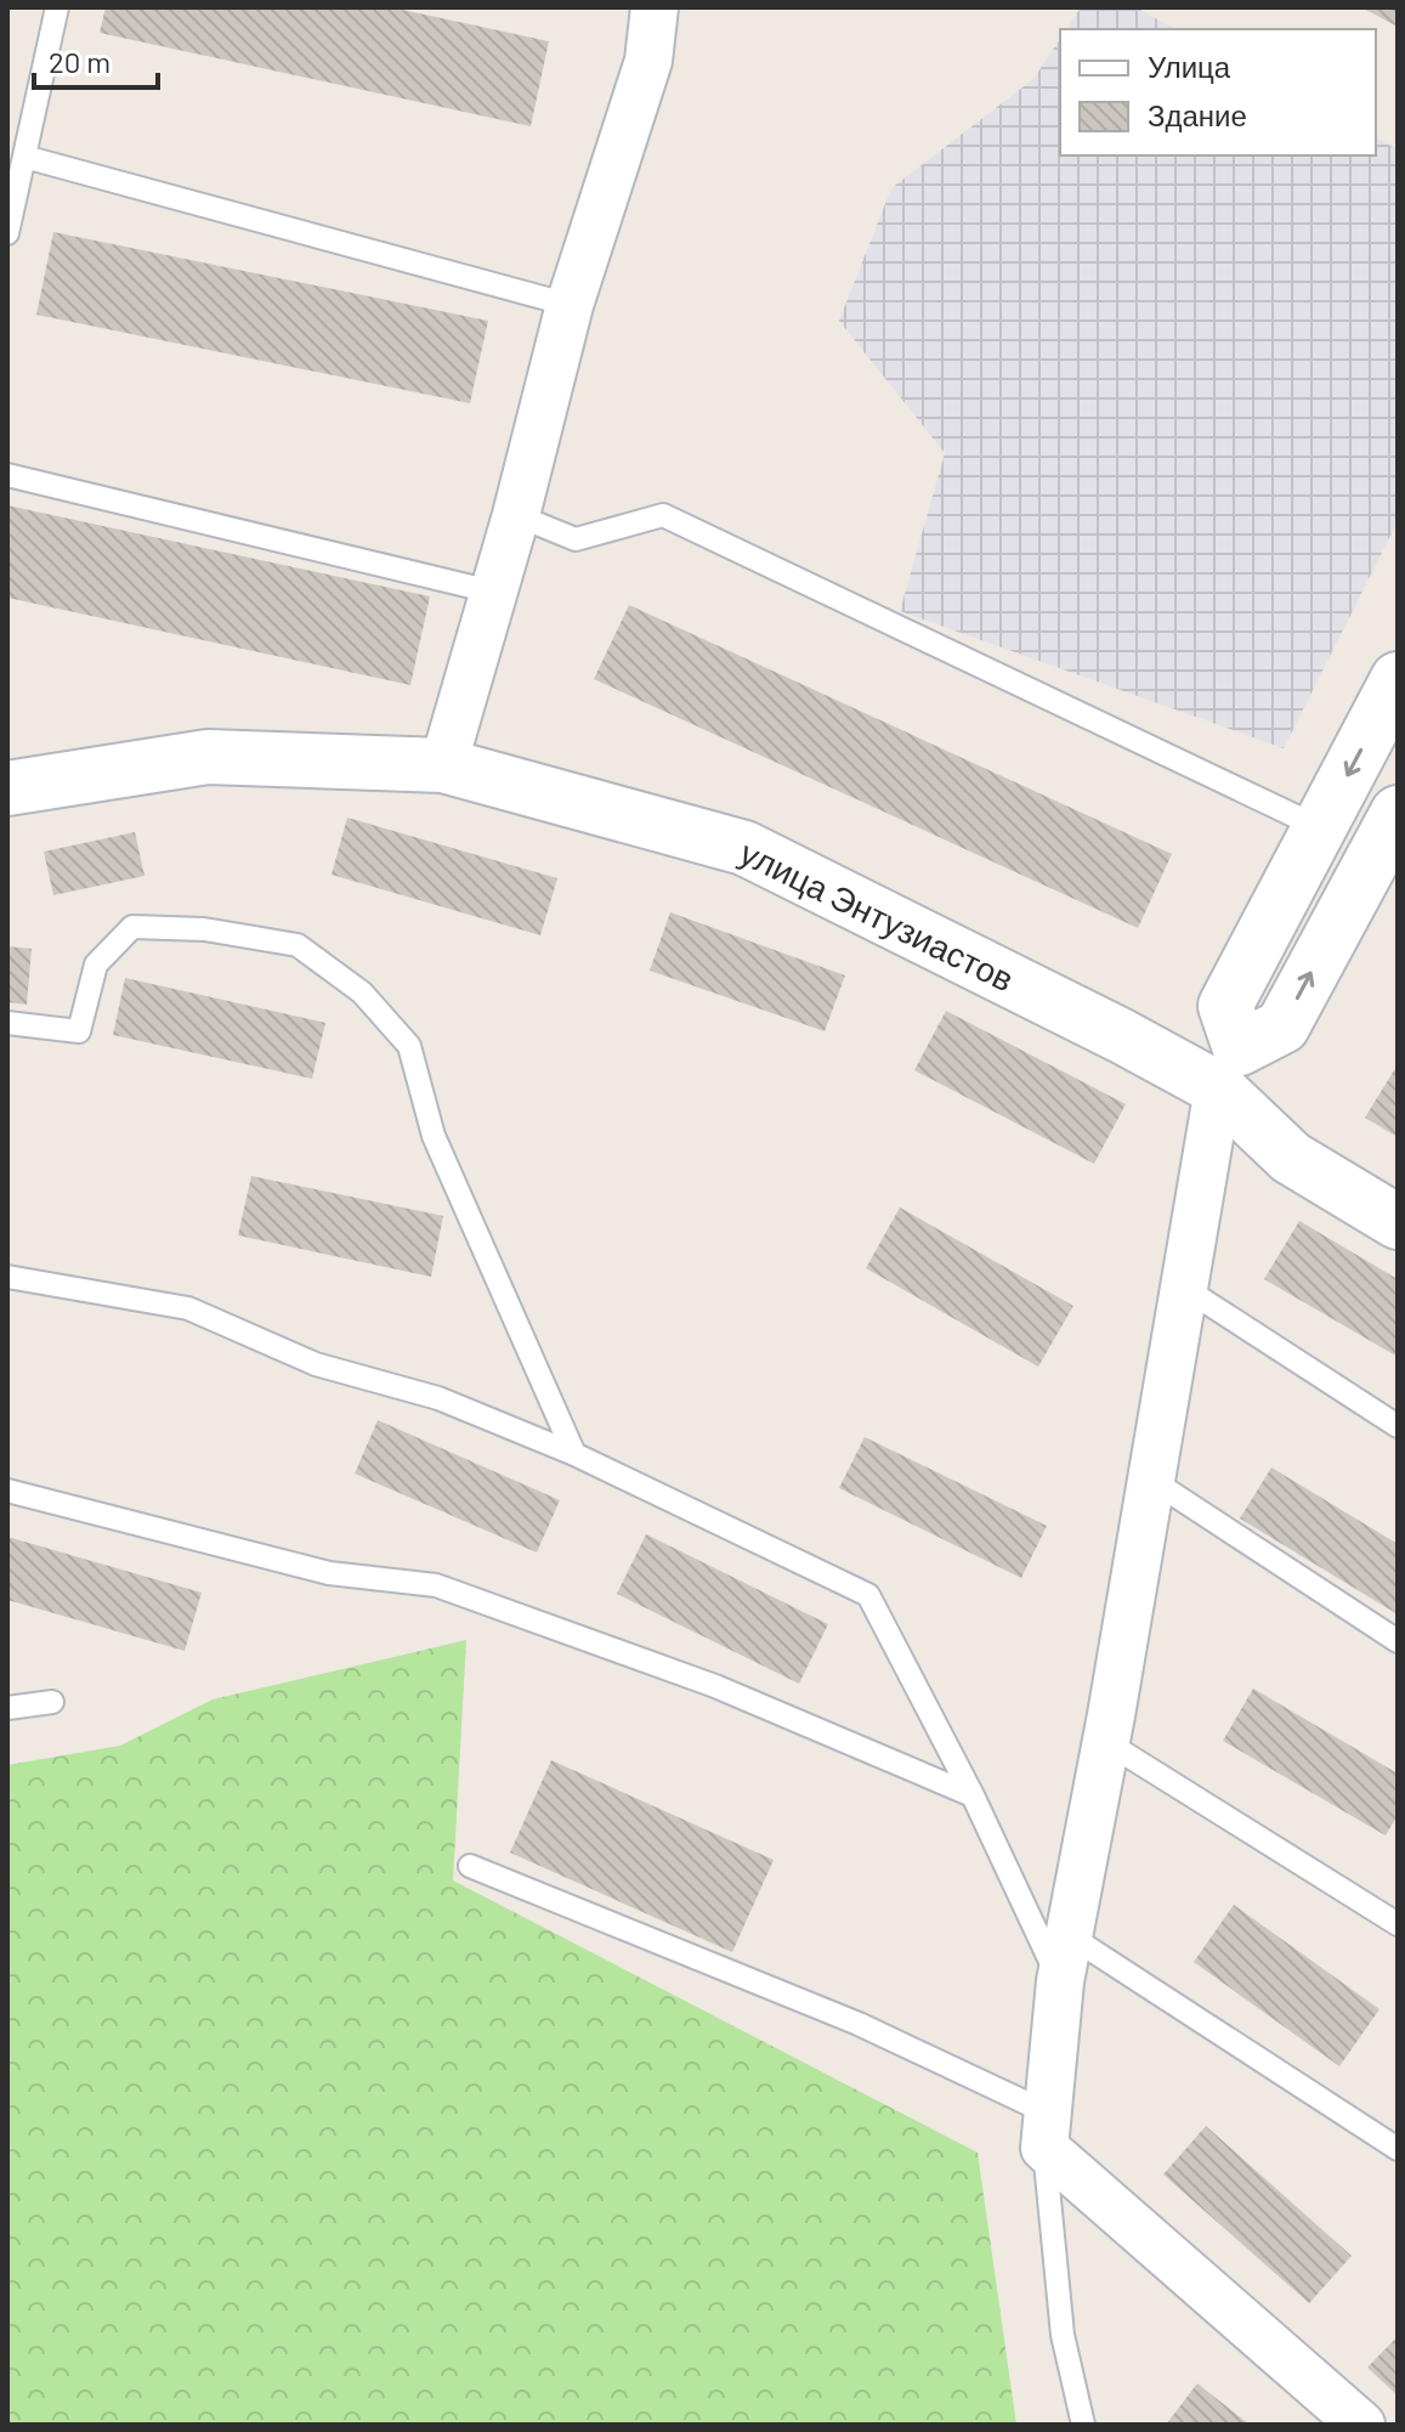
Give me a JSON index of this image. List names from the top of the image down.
{
  "streets": {
    "street": ["улица Энтузиастов"]
  },
  "legend": ["Улица", "Здание"],
  "scale_bar": "20 m"
}
